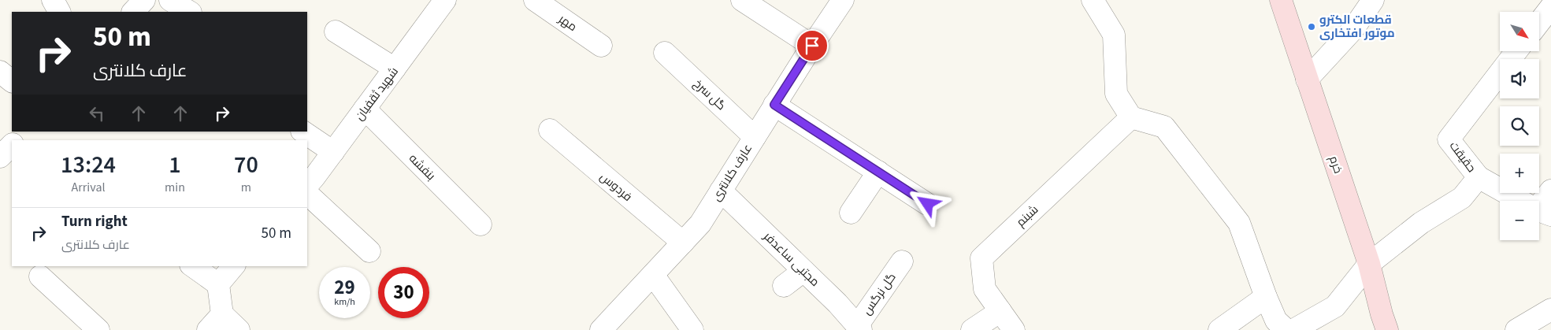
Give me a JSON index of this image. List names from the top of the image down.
{
  "streets": {
    "main road": ["خرم"],
    "street": [
      "مهر",
      "شهید ثقفیان",
      "گل سرخ",
      "حقیقت",
      "بنفشه",
      "عارف کلانتری",
      "فردوس",
      "شبنم",
      "مجتبی ساعدفر",
      "گل نرگس"
    ]
  },
  "crossings": [
    ["شهید ثقفیان", "بنفشه"],
    ["گل سرخ", "عارف کلانتری"],
    ["حقیقت", "خرم"],
    ["عارف کلانتری", "فردوس"],
    ["عارف کلانتری", "مجتبی ساعدفر"],
    ["مجتبی ساعدفر", "گل نرگس"]
  ],
  "places": ["قطعات الکترو موتور افتخاری"],
  "north": "bottom right",
  "page": {
    "map_buttons": ["+", "−"],
    "turn": ["50 m", "عارف کلانتری"],
    "eta": [
      "13:24",
      "Arrival",
      "1",
      "min",
      "70",
      "m"
    ],
    "list": [
      {
        "name": "Turn right",
        "note": "عارف کلانتری",
        "value": "50 m"
      }
    ],
    "speed": "29 km/h",
    "limit": "30"
  }
}
